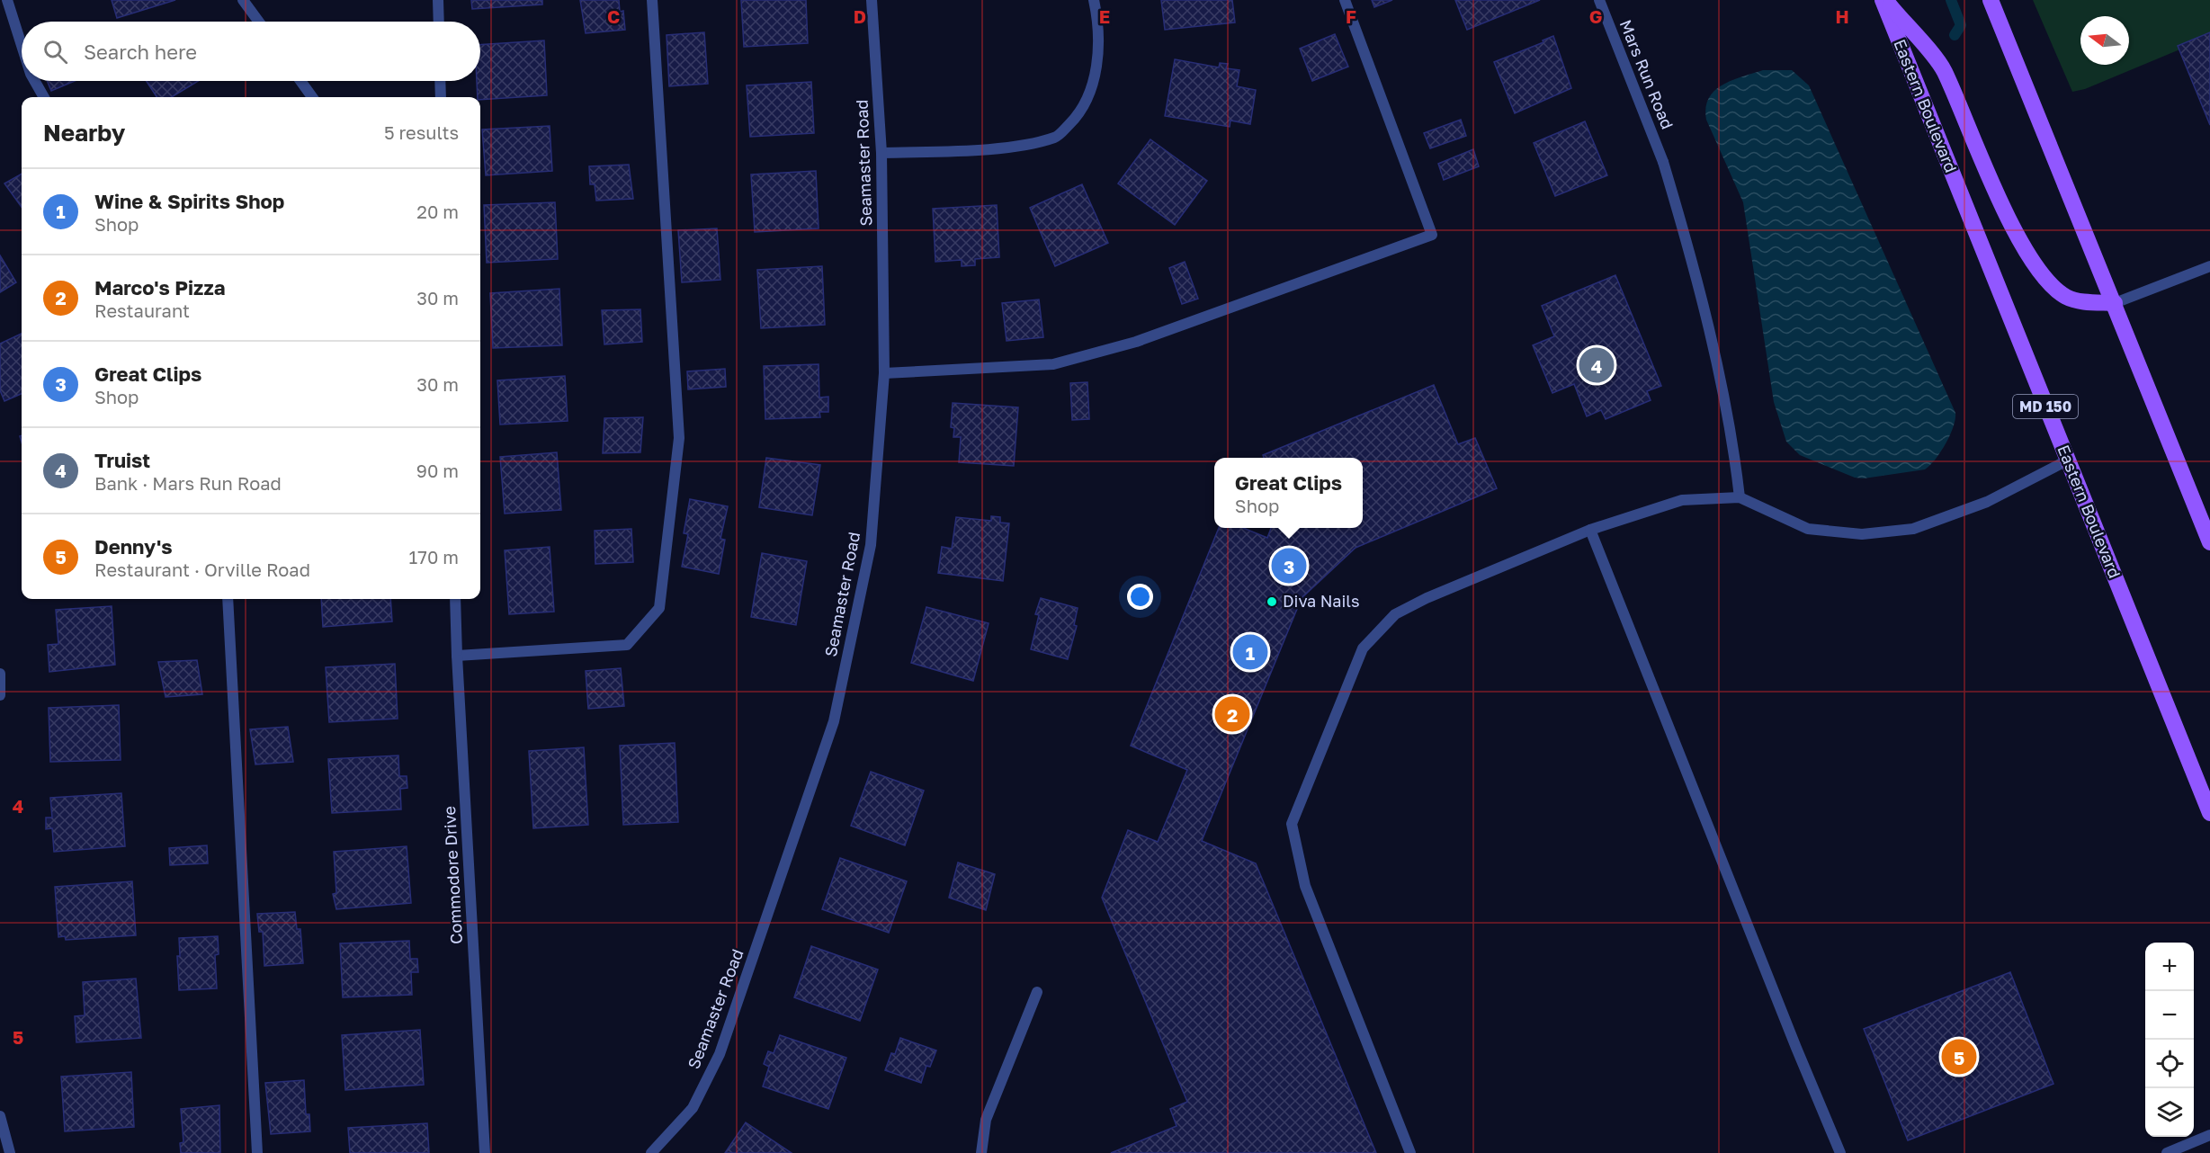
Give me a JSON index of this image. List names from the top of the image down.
{
  "streets": {
    "main road": ["Eastern Boulevard", "MD 150"],
    "street": ["Mars Run Road", "Seamaster Road", "Commodore Drive"]
  },
  "places": ["Diva Nails"],
  "north": "left",
  "page": {
    "search": "Search here",
    "heading": ["Nearby", "5 results"],
    "list": [
      {
        "mark": "1",
        "name": "Wine & Spirits Shop",
        "note": "Shop",
        "value": "20 m"
      },
      {
        "mark": "2",
        "name": "Marco's Pizza",
        "note": "Restaurant",
        "value": "30 m"
      },
      {
        "mark": "3",
        "name": "Great Clips",
        "note": "Shop",
        "value": "30 m"
      },
      {
        "mark": "4",
        "name": "Truist",
        "note": "Bank · Mars Run Road",
        "value": "90 m"
      },
      {
        "mark": "5",
        "name": "Denny's",
        "note": "Restaurant · Orville Road",
        "value": "170 m"
      }
    ],
    "pins": [
      "4",
      "3",
      "1",
      "2",
      "5"
    ],
    "popup": ["Great Clips", "Shop"],
    "map_buttons": ["+", "−"]
  },
  "grid": {
    "columns": [
      "C",
      "D",
      "E",
      "F",
      "G",
      "H"
    ],
    "rows": ["4", "5"]
  }
}
